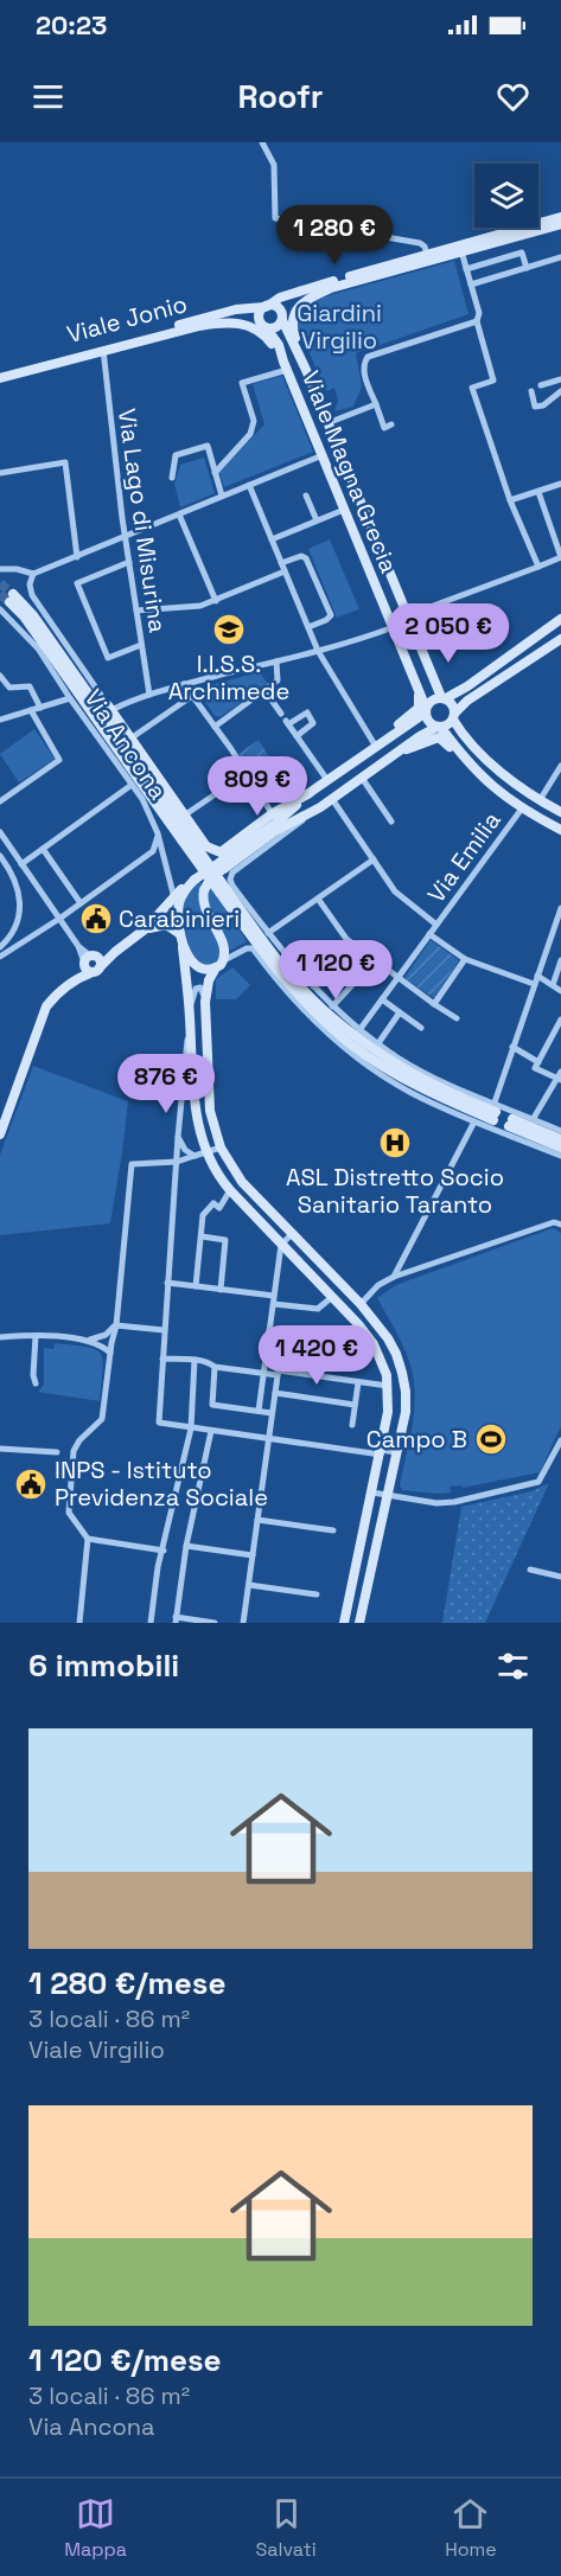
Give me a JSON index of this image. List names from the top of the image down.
{
  "streets": {
    "street": [
      "Viale Jonio",
      "Viale Magna Grecia",
      "Via Lago di Misurina",
      "Via Ancona",
      "Via Emilia"
    ]
  },
  "crossings": [
    ["Viale Jonio", "Viale Magna Grecia"],
    ["Viale Jonio", "Via Lago di Misurina"],
    ["Viale Magna Grecia", "Via Ancona"]
  ],
  "parks": ["Giardini Virgilio"],
  "places": {
    "school or university": ["I.I.S.S. Archimede"],
    "public building": ["Carabinieri", "INPS - Istituto Previdenza Sociale"],
    "hospital": ["ASL Distretto Socio Sanitario Taranto"],
    "sports": ["Campo B"]
  },
  "page": {
    "status": "20:23",
    "header": "Roofr",
    "price": [
      "1 280 €",
      "2 050 €",
      "809 €",
      "1 120 €",
      "876 €",
      "1 420 €"
    ],
    "heading": "6 immobili",
    "list": [
      {
        "name": "1 280 €/mese",
        "note": "3 locali · 86 m² · Viale Virgilio"
      },
      {
        "name": "1 120 €/mese",
        "note": "3 locali · 86 m² · Via Ancona"
      }
    ],
    "tabs": ["Mappa", "Salvati", "Home"]
  }
}
